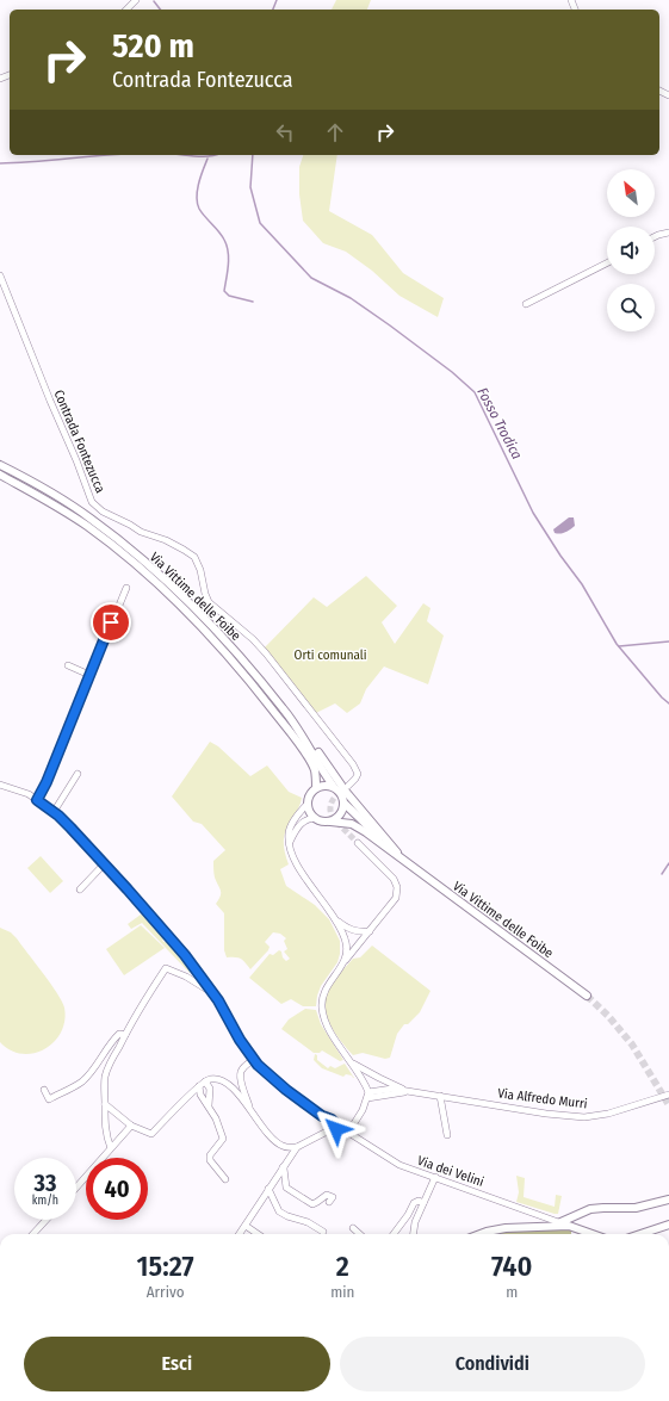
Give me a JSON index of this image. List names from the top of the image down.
{
  "streets": {
    "main road": ["Via Vittime delle Foibe", "Via dei Velini"],
    "street": ["Contrada Fontezucca", "Via Alfredo Murri"]
  },
  "water": ["Fosso Trodica"],
  "parks": ["Orti comunali"],
  "north": "top left",
  "page": {
    "turn": ["520 m", "Contrada Fontezucca"],
    "speed": "33 km/h",
    "limit": "40",
    "eta": [
      "15:27",
      "Arrivo",
      "2",
      "min",
      "740",
      "m"
    ],
    "buttons": ["Esci", "Condividi"]
  }
}
